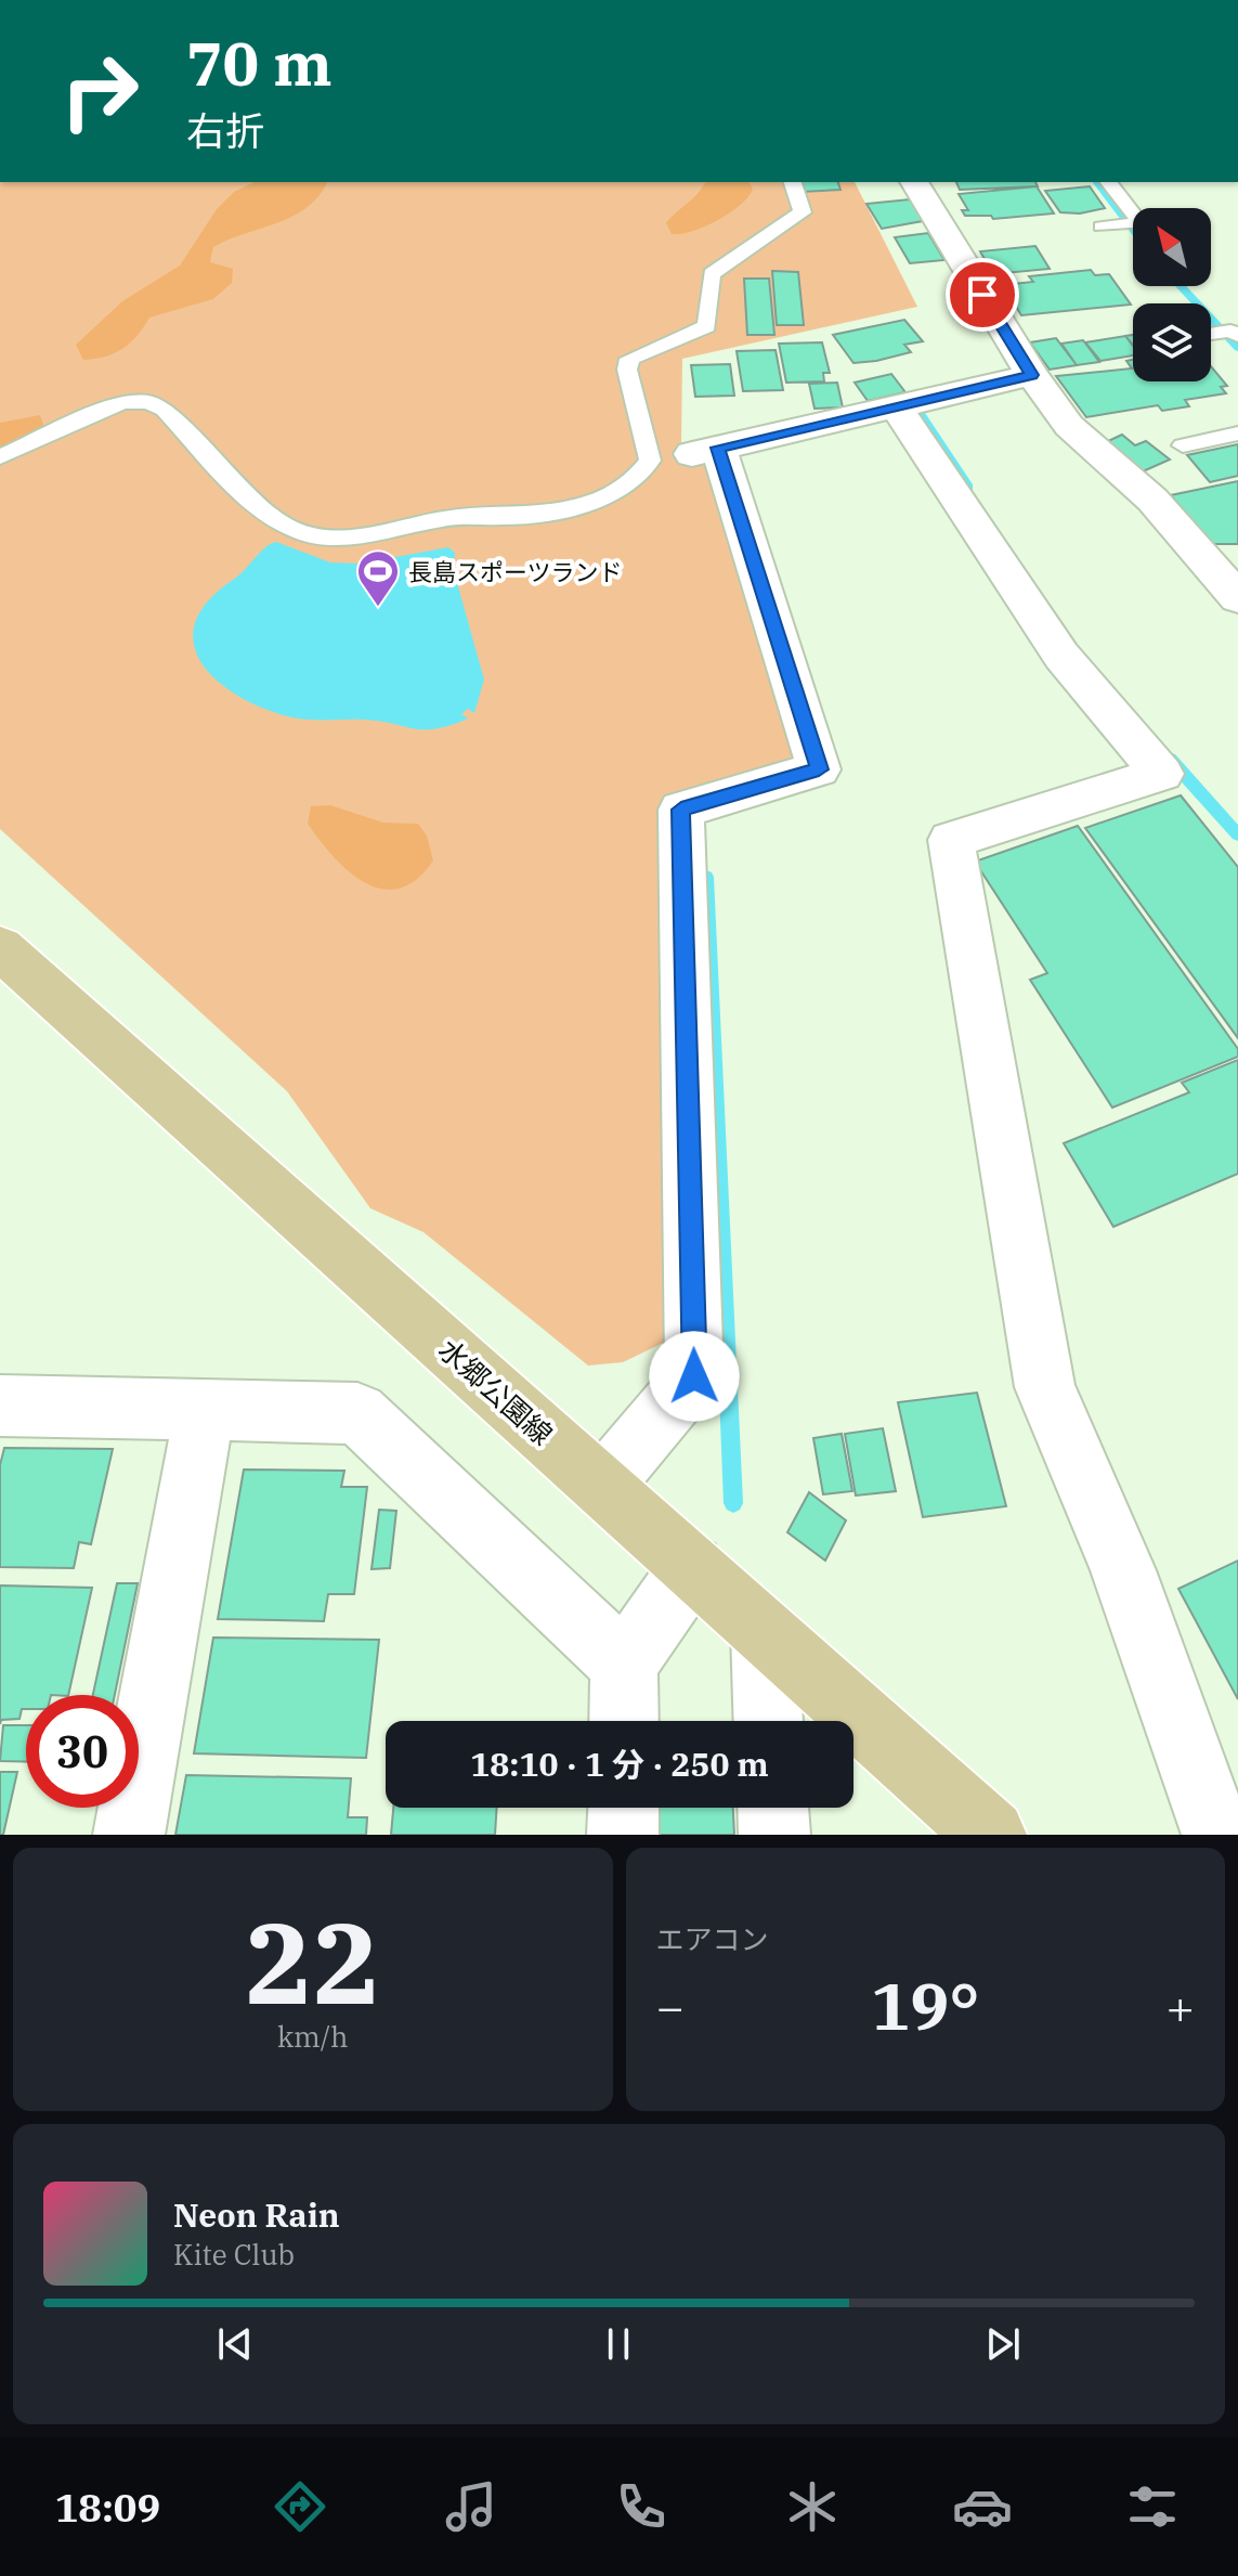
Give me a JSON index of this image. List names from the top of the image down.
{
  "streets": {
    "main road": ["水郷公園線"]
  },
  "places": {
    "sports": ["長島スポーツランド"]
  },
  "north": "top left",
  "page": {
    "turn": ["70 m", "右折"],
    "limit": "30",
    "trip": "18:10 · 1 分 · 250 m",
    "tile": [
      ["22", "km/h"],
      "エアコン"
    ],
    "heat": ["−", "19°", "+"],
    "song": ["Neon Rain", "Kite Club"],
    "tabs": "18:09"
  }
}
